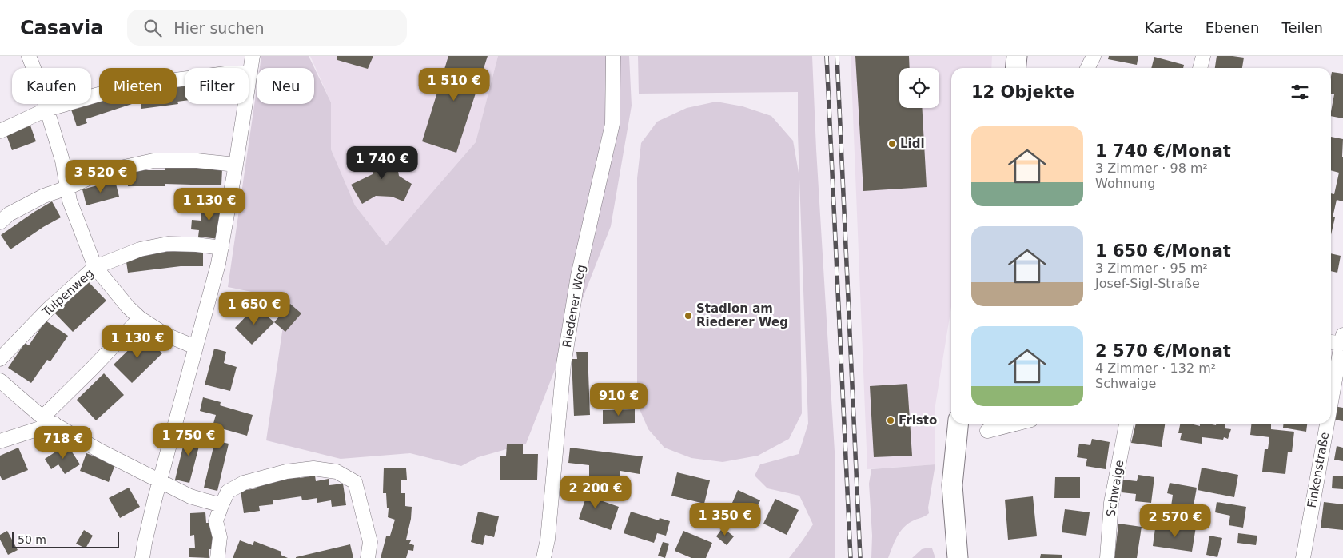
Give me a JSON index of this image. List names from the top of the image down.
{
  "streets": {
    "street": [
      "Tulpenweg",
      "Riedener Weg",
      "Finkenstraße",
      "Schwaige"
    ]
  },
  "places": ["Lidl", "Stadion am Riederer Weg", "Fristo"],
  "scale_bar": "50 m",
  "page": {
    "header": "Casavia",
    "search": "Hier suchen",
    "nav": ["Karte", "Ebenen", "Teilen"],
    "price": [
      "1 510 €",
      "1 740 €",
      "3 520 €",
      "1 130 €",
      "1 650 €",
      "1 130 €",
      "910 €",
      "1 750 €",
      "718 €",
      "2 200 €",
      "1 350 €",
      "2 570 €"
    ],
    "chip": [
      "Kaufen",
      "Mieten",
      "Filter",
      "Neu"
    ],
    "heading": "12 Objekte",
    "list": [
      {
        "name": "1 740 €/Monat",
        "note": "3 Zimmer · 98 m² · Wohnung"
      },
      {
        "name": "1 650 €/Monat",
        "note": "3 Zimmer · 95 m² · Josef-Sigl-Straße"
      },
      {
        "name": "2 570 €/Monat",
        "note": "4 Zimmer · 132 m² · Schwaige"
      }
    ],
    "scale": "50 m"
  }
}
